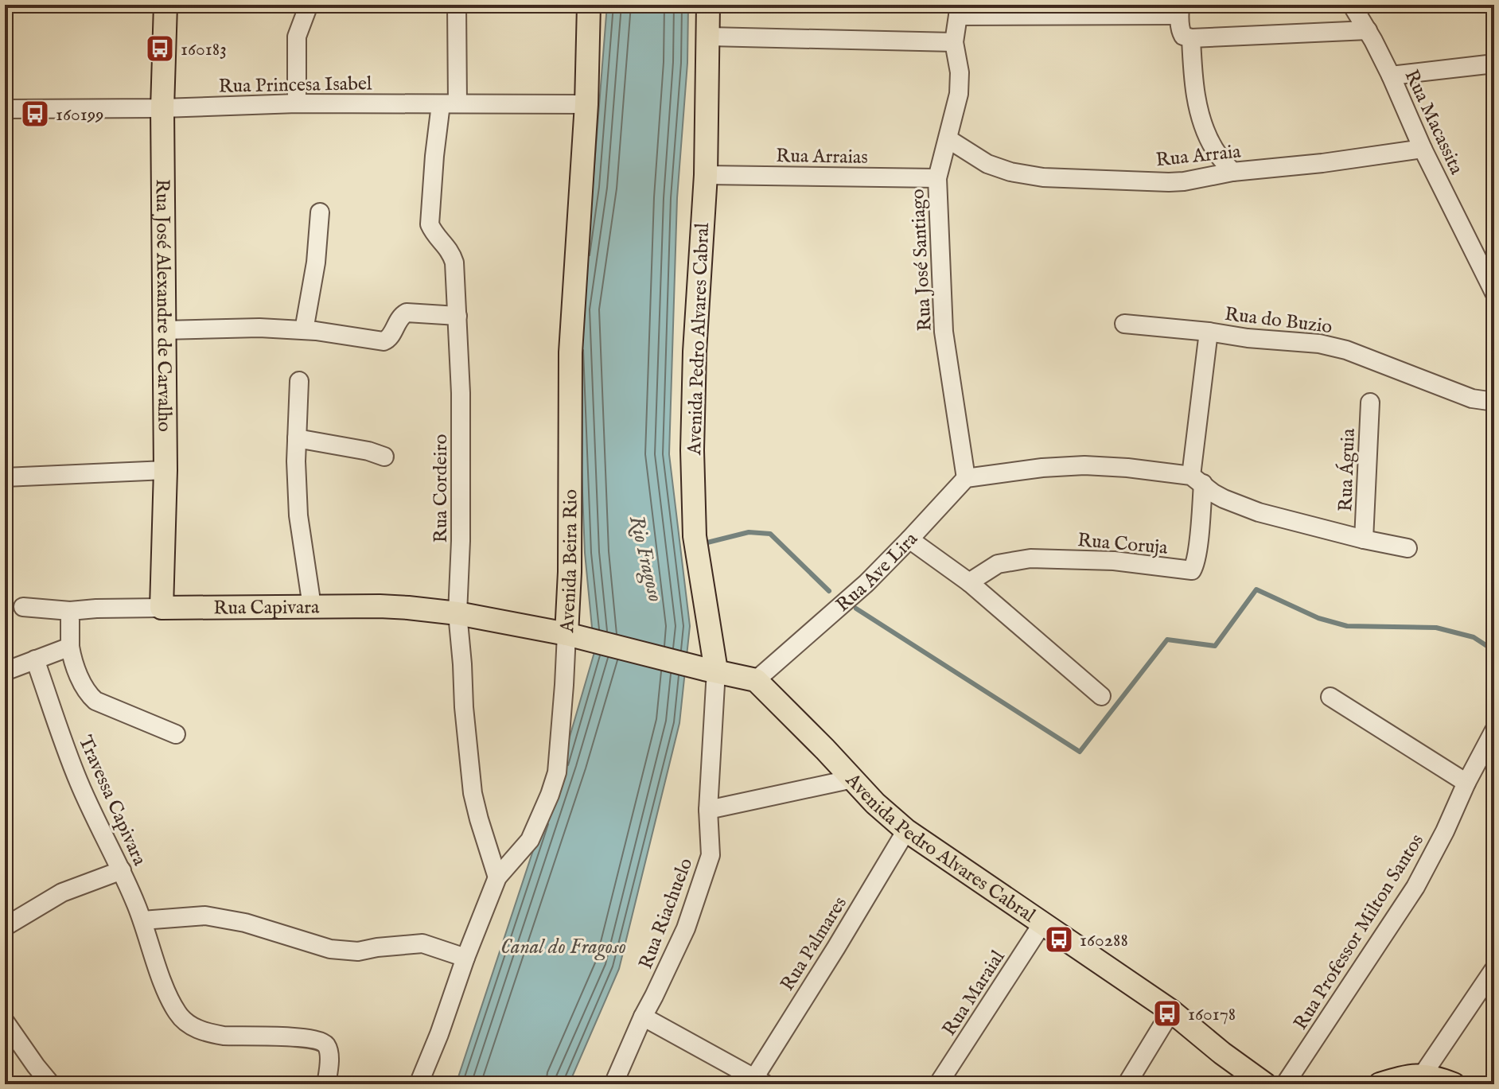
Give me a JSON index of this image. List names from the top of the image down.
{
  "streets": {
    "main road": [
      "Rua José Alexandre de Carvalho",
      "Avenida Pedro Alvares Cabral",
      "Avenida Beira Rio",
      "Rua Capivara"
    ],
    "street": [
      "Rua Princesa Isabel",
      "Rua Macassita",
      "Rua Arraia",
      "Rua Arraias",
      "Rua José Santiago",
      "Rua do Buzio",
      "Rua Águia",
      "Rua Cordeiro",
      "Rua Coruja",
      "Rua Ave Lira",
      "Travessa Capivara",
      "Rua Riachuelo",
      "Rua Professor Milton Santos",
      "Rua Palmares",
      "Rua Maraial"
    ]
  },
  "crossings": [
    ["Rua Princesa Isabel", "Rua José Alexandre de Carvalho"],
    ["Rua Princesa Isabel", "Rua Cordeiro"],
    ["Rua Princesa Isabel", "Avenida Beira Rio"],
    ["Rua Macassita", "Rua Arraia"],
    ["Rua Arraia", "Rua José Santiago"],
    ["Rua Arraias", "Rua José Santiago"],
    ["Rua Arraias", "Avenida Pedro Alvares Cabral"],
    ["Rua José Santiago", "Rua Ave Lira"],
    ["Rua José Alexandre de Carvalho", "Rua Capivara"],
    ["Avenida Pedro Alvares Cabral", "Rua Ave Lira"],
    ["Avenida Pedro Alvares Cabral", "Rua Riachuelo"],
    ["Avenida Pedro Alvares Cabral", "Rua Palmares"],
    ["Avenida Pedro Alvares Cabral", "Rua Maraial"],
    ["Rua Cordeiro", "Avenida Beira Rio"],
    ["Rua Cordeiro", "Rua Capivara"],
    ["Avenida Beira Rio", "Rua Capivara"]
  ],
  "water": ["Rio Fragoso", "Canal do Fragoso"],
  "places": {
    "bus stop": [
      "160183",
      "160199",
      "160288",
      "160178"
    ]
  }
}
